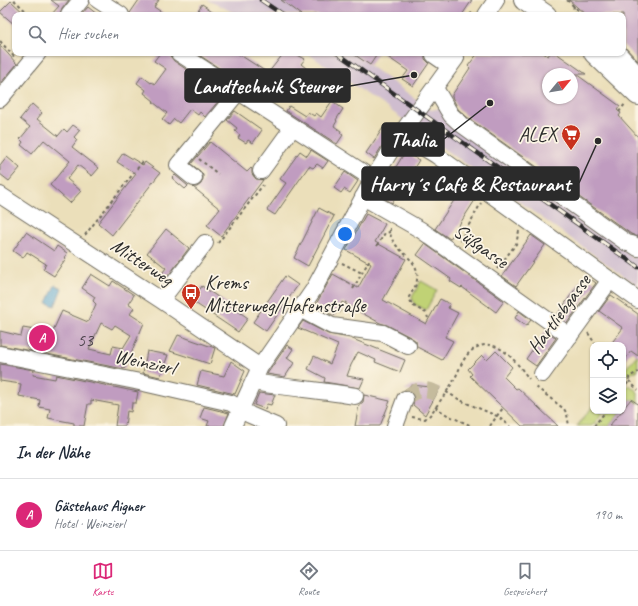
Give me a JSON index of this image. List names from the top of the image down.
{
  "streets": {
    "street": [
      "Süßgasse",
      "Mitterweg",
      "Hartliebgasse",
      "Weinzierl"
    ]
  },
  "crossings": [
    ["Süßgasse", "Hartliebgasse"]
  ],
  "places": {
    "other": ["Landtechnik Steurer", "Thalia", "Harry´s Cafe & Restaurant"],
    "supermarket": ["ALEX"],
    "bus stop": ["Krems Mitterweg/Hafenstraße"]
  },
  "house_numbers": ["53"],
  "north": "top right",
  "page": {
    "search": "Hier suchen",
    "pins": "A",
    "heading": "In der Nähe",
    "list": [
      {
        "mark": "A",
        "name": "Gästehaus Aigner",
        "note": "Hotel · Weinzierl",
        "value": "190 m"
      }
    ],
    "nav": ["Karte", "Route", "Gespeichert"]
  }
}
